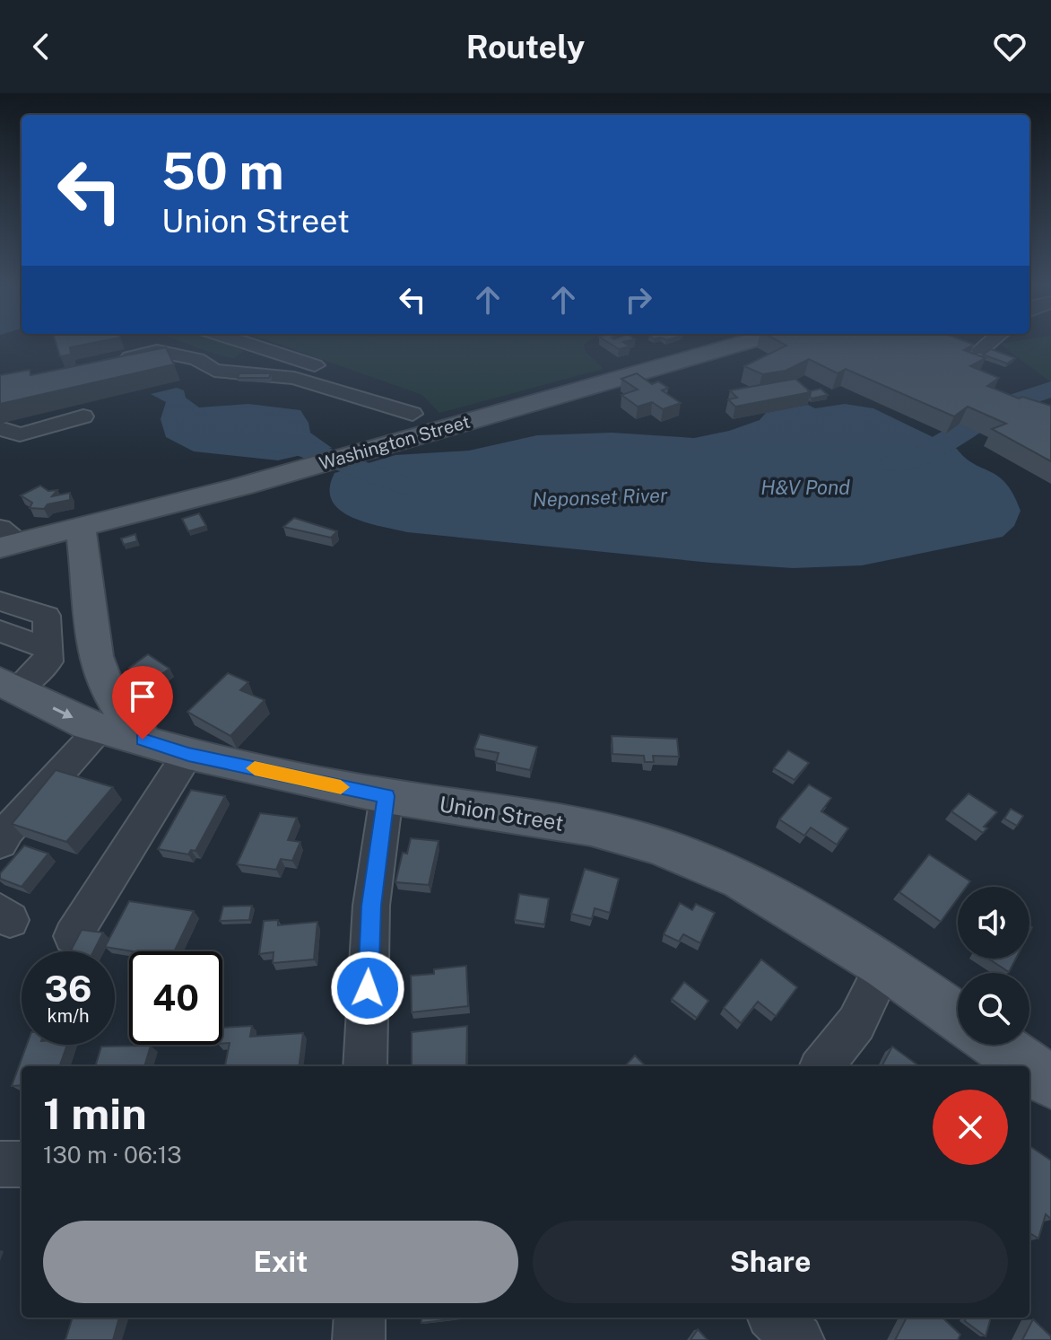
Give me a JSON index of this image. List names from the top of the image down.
{
  "streets": {
    "main road": ["Washington Street", "Union Street"]
  },
  "water": ["H&V Pond", "Neponset River"],
  "page": {
    "header": "Routely",
    "turn": ["50 m", "Union Street"],
    "speed": "36 km/h",
    "limit": "40",
    "heading": ["1 min", "130 m · 06:13"],
    "buttons": ["Exit", "Share"]
  }
}
